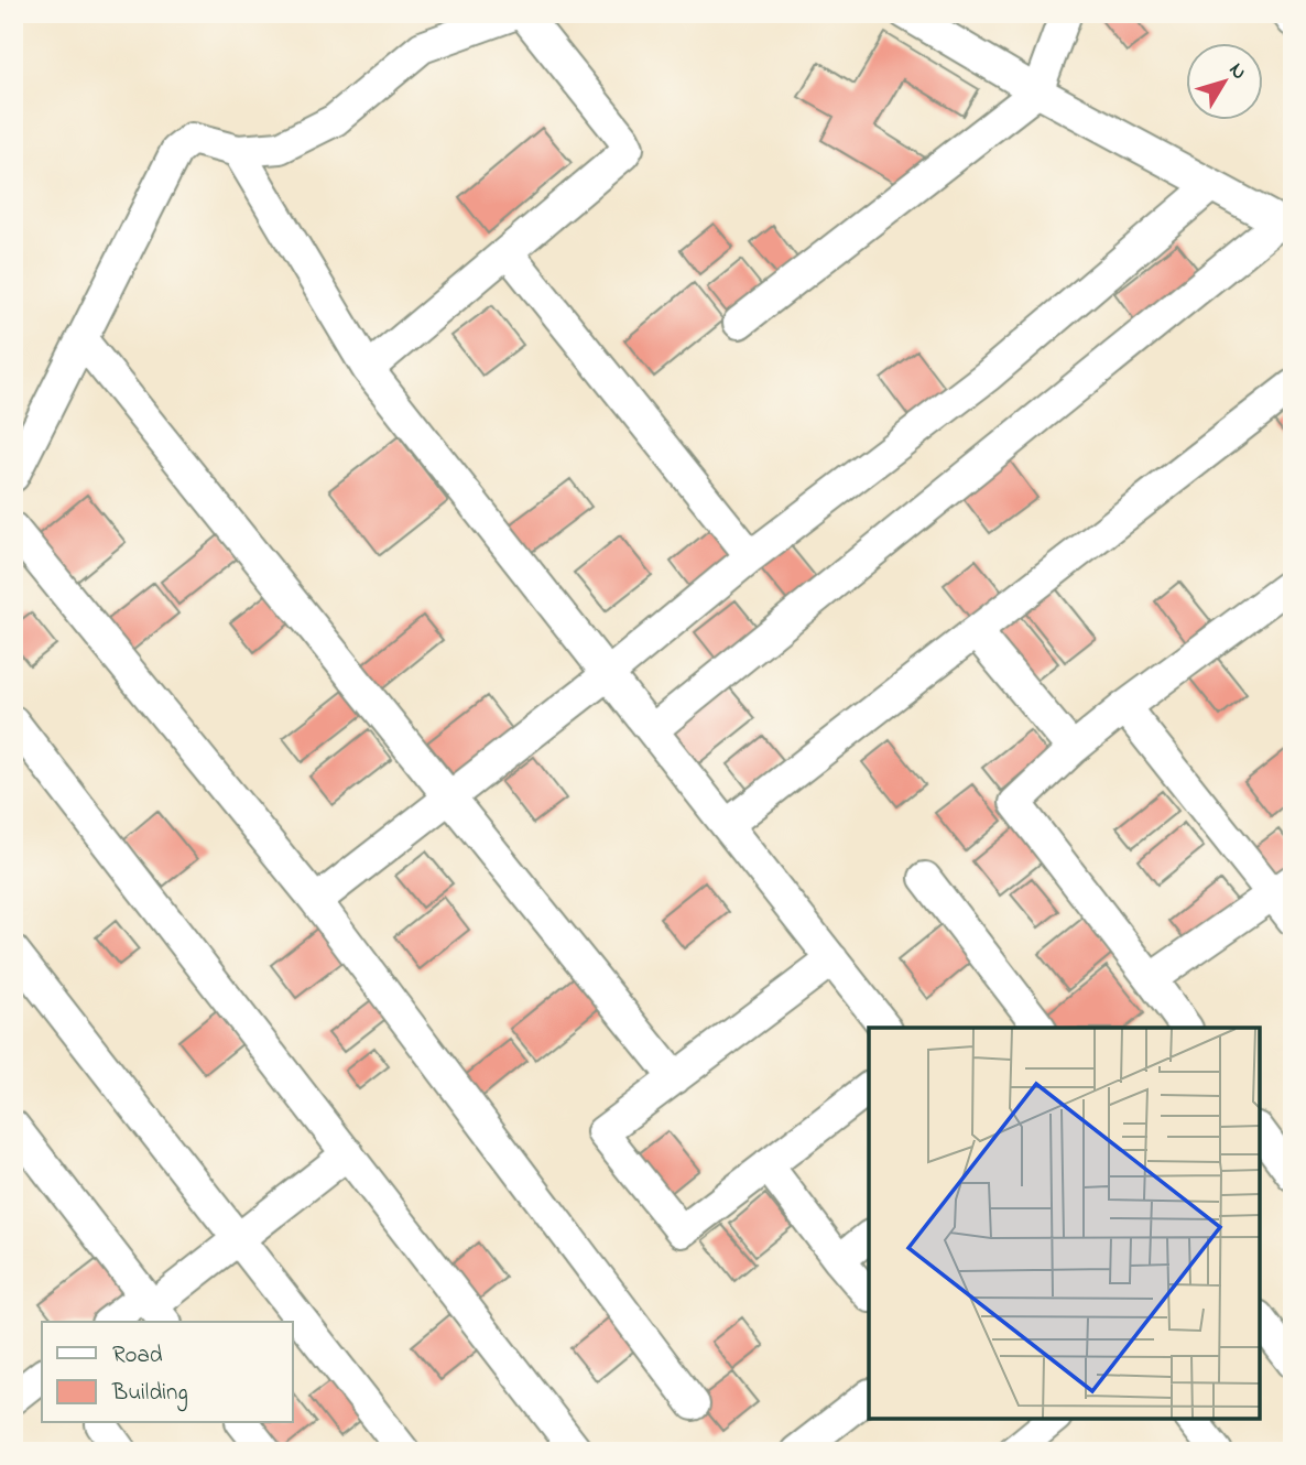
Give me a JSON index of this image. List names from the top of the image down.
{
  "legend": ["Road", "Building"],
  "north": "top right"
}
